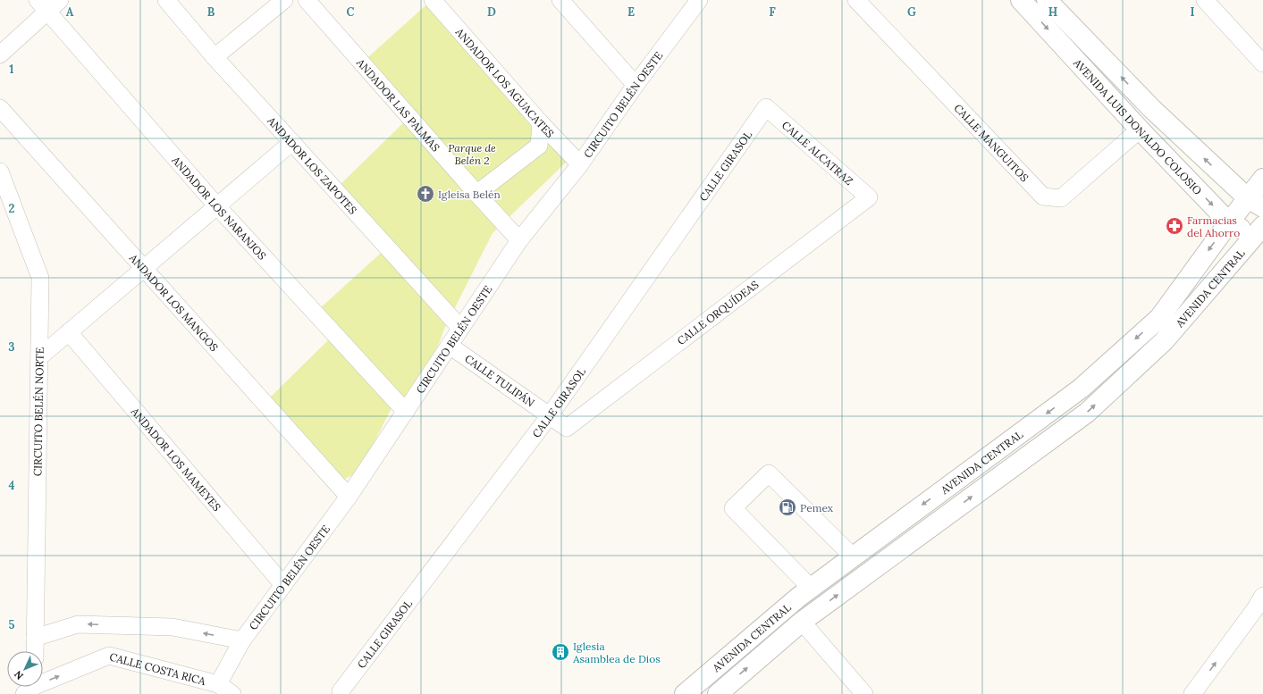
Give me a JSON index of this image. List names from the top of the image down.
{
  "streets": {
    "main road": ["AVENIDA LUIS DONALDO COLOSIO", "AVENIDA CENTRAL"],
    "street": [
      "ANDADOR LOS AGUACATES",
      "CIRCUITO BELÉN OESTE",
      "ANDADOR LAS PALMAS",
      "CALLE MANGUITOS",
      "CALLE ALCATRAZ",
      "ANDADOR LOS ZAPOTES",
      "CALLE GIRASOL",
      "ANDADOR LOS NARANJOS",
      "ANDADOR LOS MANGOS",
      "CALLE ORQUÍDEAS",
      "CALLE TULIPÁN",
      "CIRCUITO BELÉN NORTE",
      "ANDADOR LOS MAMEYES",
      "CALLE COSTA RICA"
    ]
  },
  "crossings": [
    ["ANDADOR LOS AGUACATES", "CIRCUITO BELÉN OESTE"],
    ["CIRCUITO BELÉN OESTE", "ANDADOR LAS PALMAS"],
    ["CIRCUITO BELÉN OESTE", "ANDADOR LOS ZAPOTES"],
    ["CIRCUITO BELÉN OESTE", "ANDADOR LOS NARANJOS"],
    ["CIRCUITO BELÉN OESTE", "ANDADOR LOS MANGOS"],
    ["CIRCUITO BELÉN OESTE", "CALLE TULIPÁN"],
    ["CIRCUITO BELÉN OESTE", "ANDADOR LOS MAMEYES"],
    ["CIRCUITO BELÉN OESTE", "CALLE COSTA RICA"],
    ["AVENIDA LUIS DONALDO COLOSIO", "CALLE MANGUITOS"],
    ["AVENIDA LUIS DONALDO COLOSIO", "AVENIDA CENTRAL"],
    ["CALLE ALCATRAZ", "CALLE GIRASOL"],
    ["CALLE ALCATRAZ", "CALLE ORQUÍDEAS"],
    ["CALLE GIRASOL", "CALLE TULIPÁN"],
    ["CALLE ORQUÍDEAS", "CALLE TULIPÁN"]
  ],
  "parks": ["Parque de Belén 2"],
  "places": {
    "church": ["Igleisa Belén"],
    "pharmacy": ["Farmacias del Ahorro"],
    "fuel station": ["Pemex"],
    "building": ["Iglesia Asamblea de Dios"]
  },
  "north": "bottom left",
  "grid": {
    "columns": [
      "A",
      "B",
      "C",
      "D",
      "E",
      "F",
      "G",
      "H",
      "I"
    ],
    "rows": [
      "1",
      "2",
      "3",
      "4",
      "5"
    ]
  }
}
